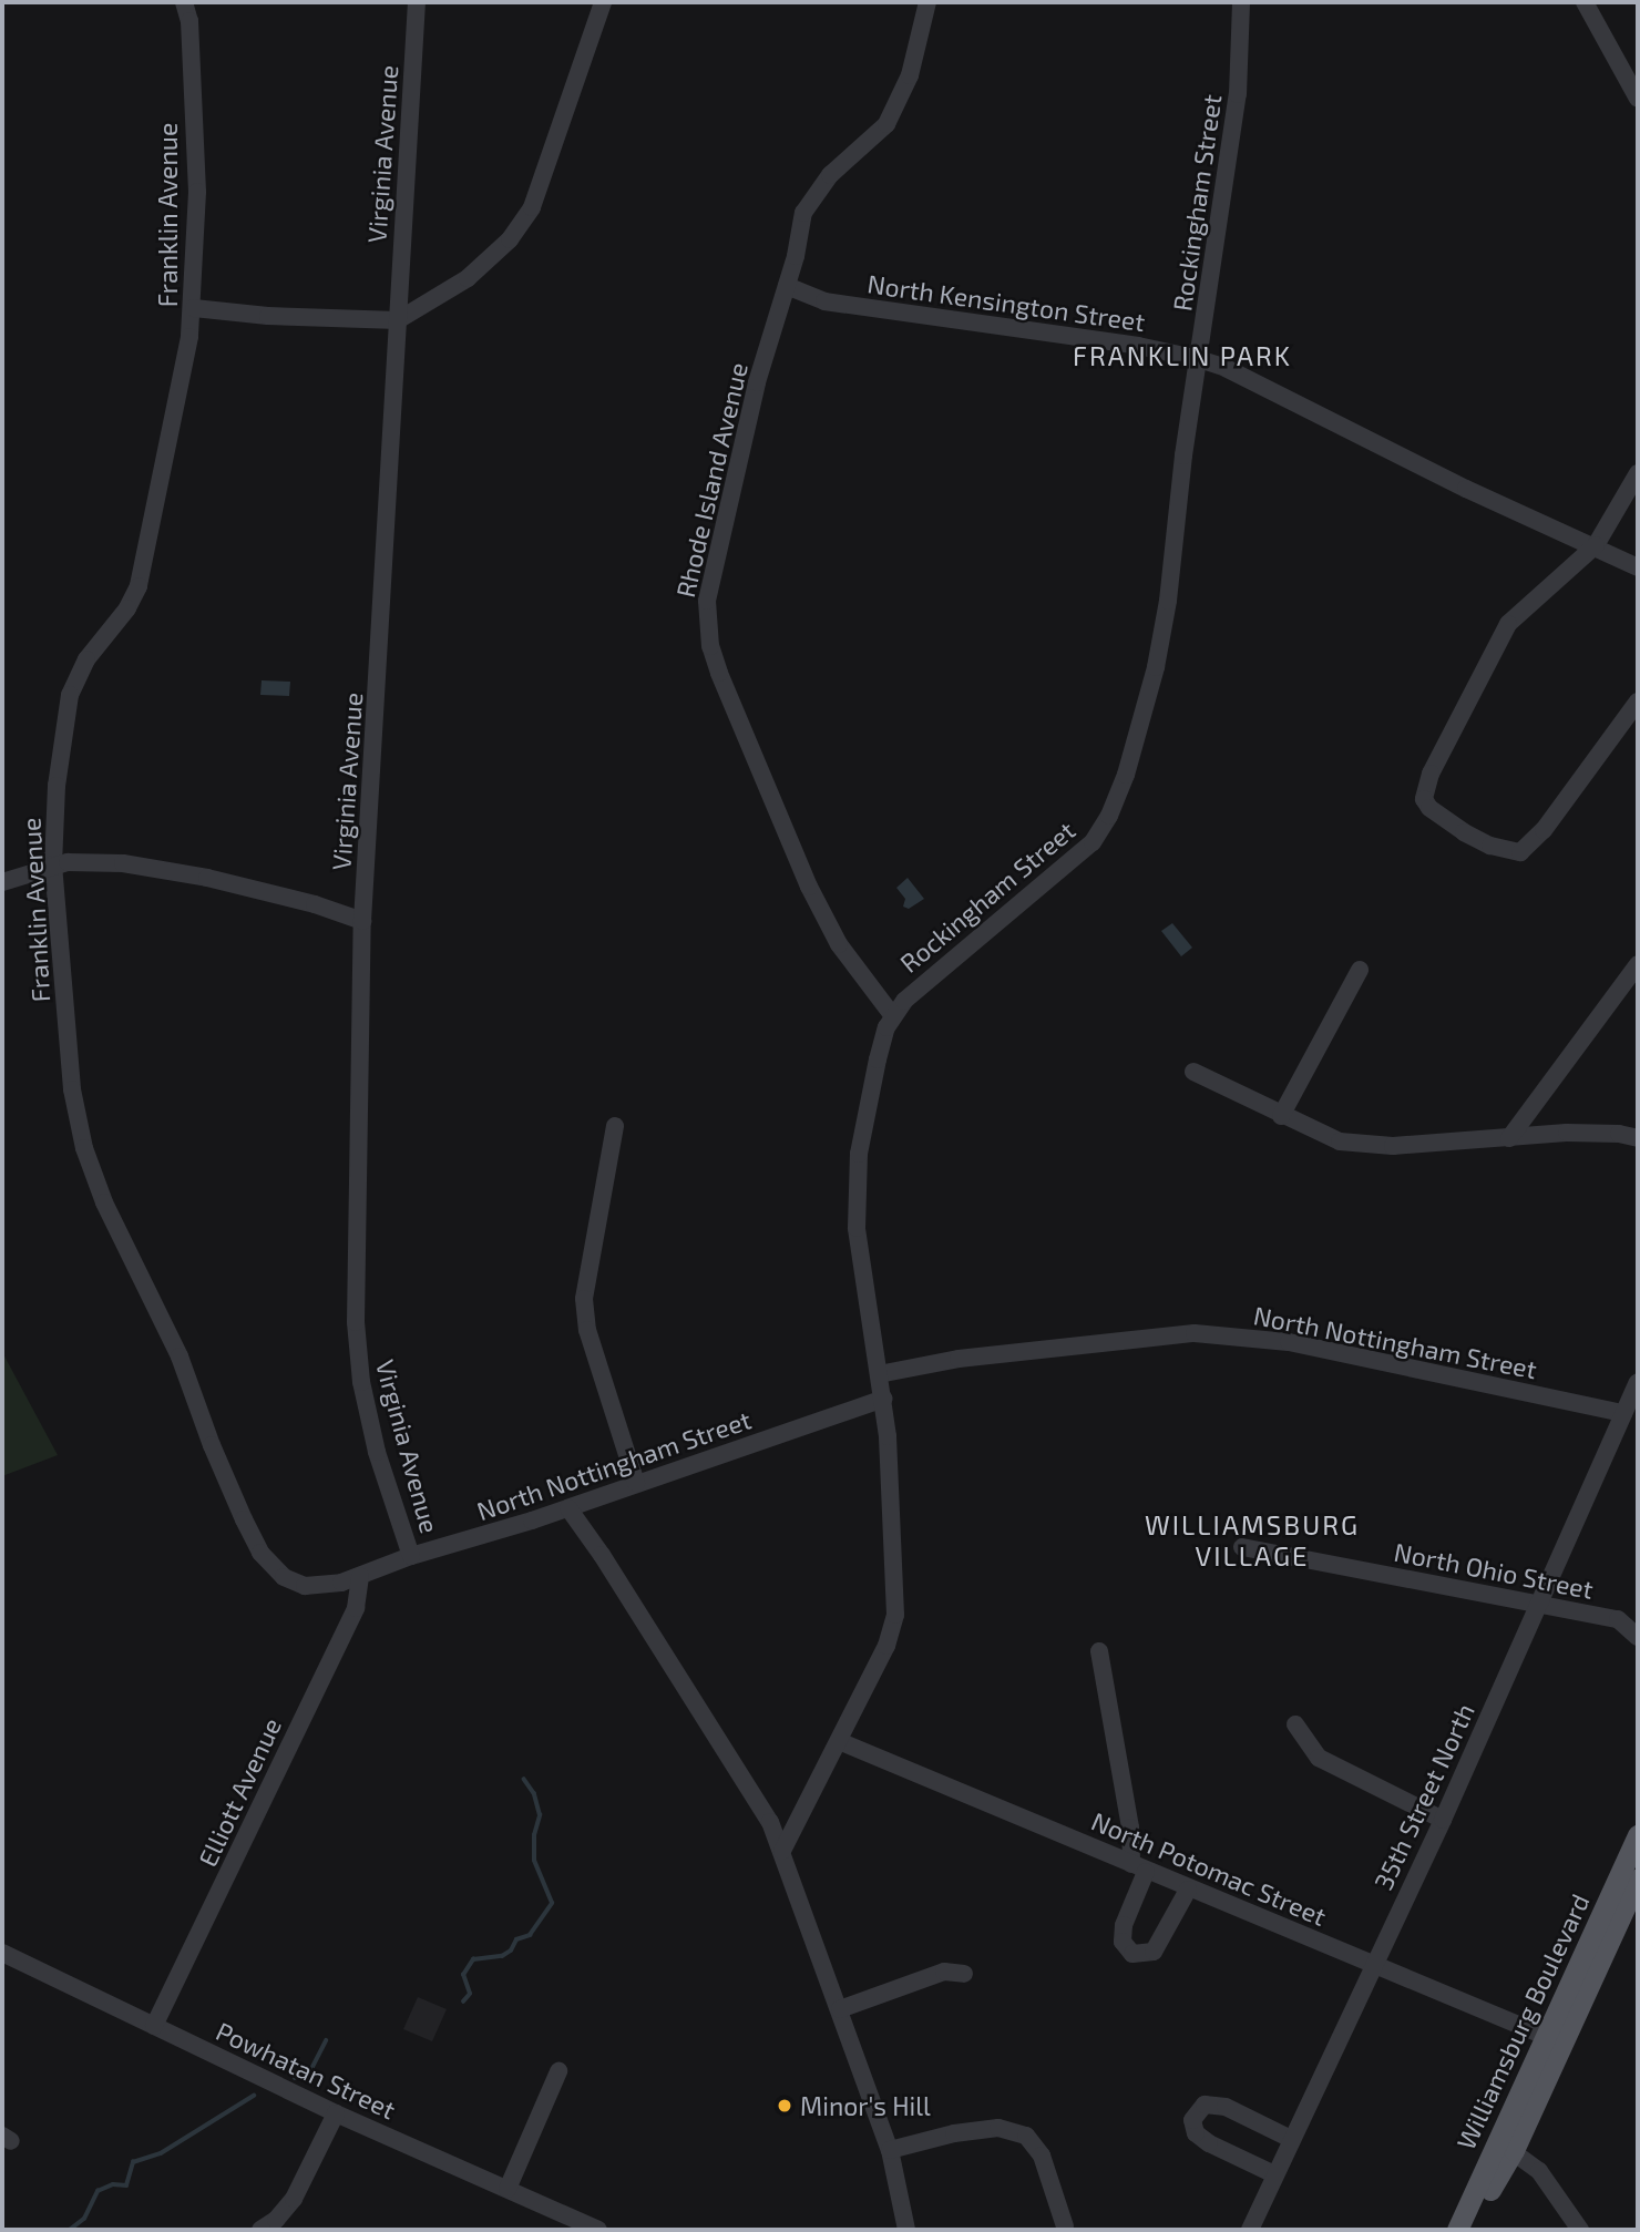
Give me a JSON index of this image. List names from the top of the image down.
{
  "streets": {
    "main road": ["Williamsburg Boulevard"],
    "street": [
      "Virginia Avenue",
      "Rockingham Street",
      "Franklin Avenue",
      "North Kensington Street",
      "Rhode Island Avenue",
      "North Nottingham Street",
      "North Ohio Street",
      "Elliott Avenue",
      "35th Street North",
      "North Potomac Street",
      "Powhatan Street"
    ]
  },
  "crossings": [
    ["Virginia Avenue", "North Nottingham Street"],
    ["Rockingham Street", "North Kensington Street"],
    ["Rockingham Street", "Rhode Island Avenue"],
    ["Rockingham Street", "North Nottingham Street"],
    ["Rockingham Street", "North Potomac Street"],
    ["Franklin Avenue", "North Nottingham Street"],
    ["Franklin Avenue", "Elliott Avenue"],
    ["North Kensington Street", "Rhode Island Avenue"],
    ["North Nottingham Street", "Elliott Avenue"],
    ["North Nottingham Street", "35th Street North"],
    ["North Ohio Street", "35th Street North"],
    ["Elliott Avenue", "Powhatan Street"],
    ["35th Street North", "North Potomac Street"],
    ["North Potomac Street", "Williamsburg Boulevard"]
  ],
  "districts": ["FRANKLIN PARK", "WILLIAMSBURG VILLAGE"],
  "places": ["Minor's Hill"]
}
